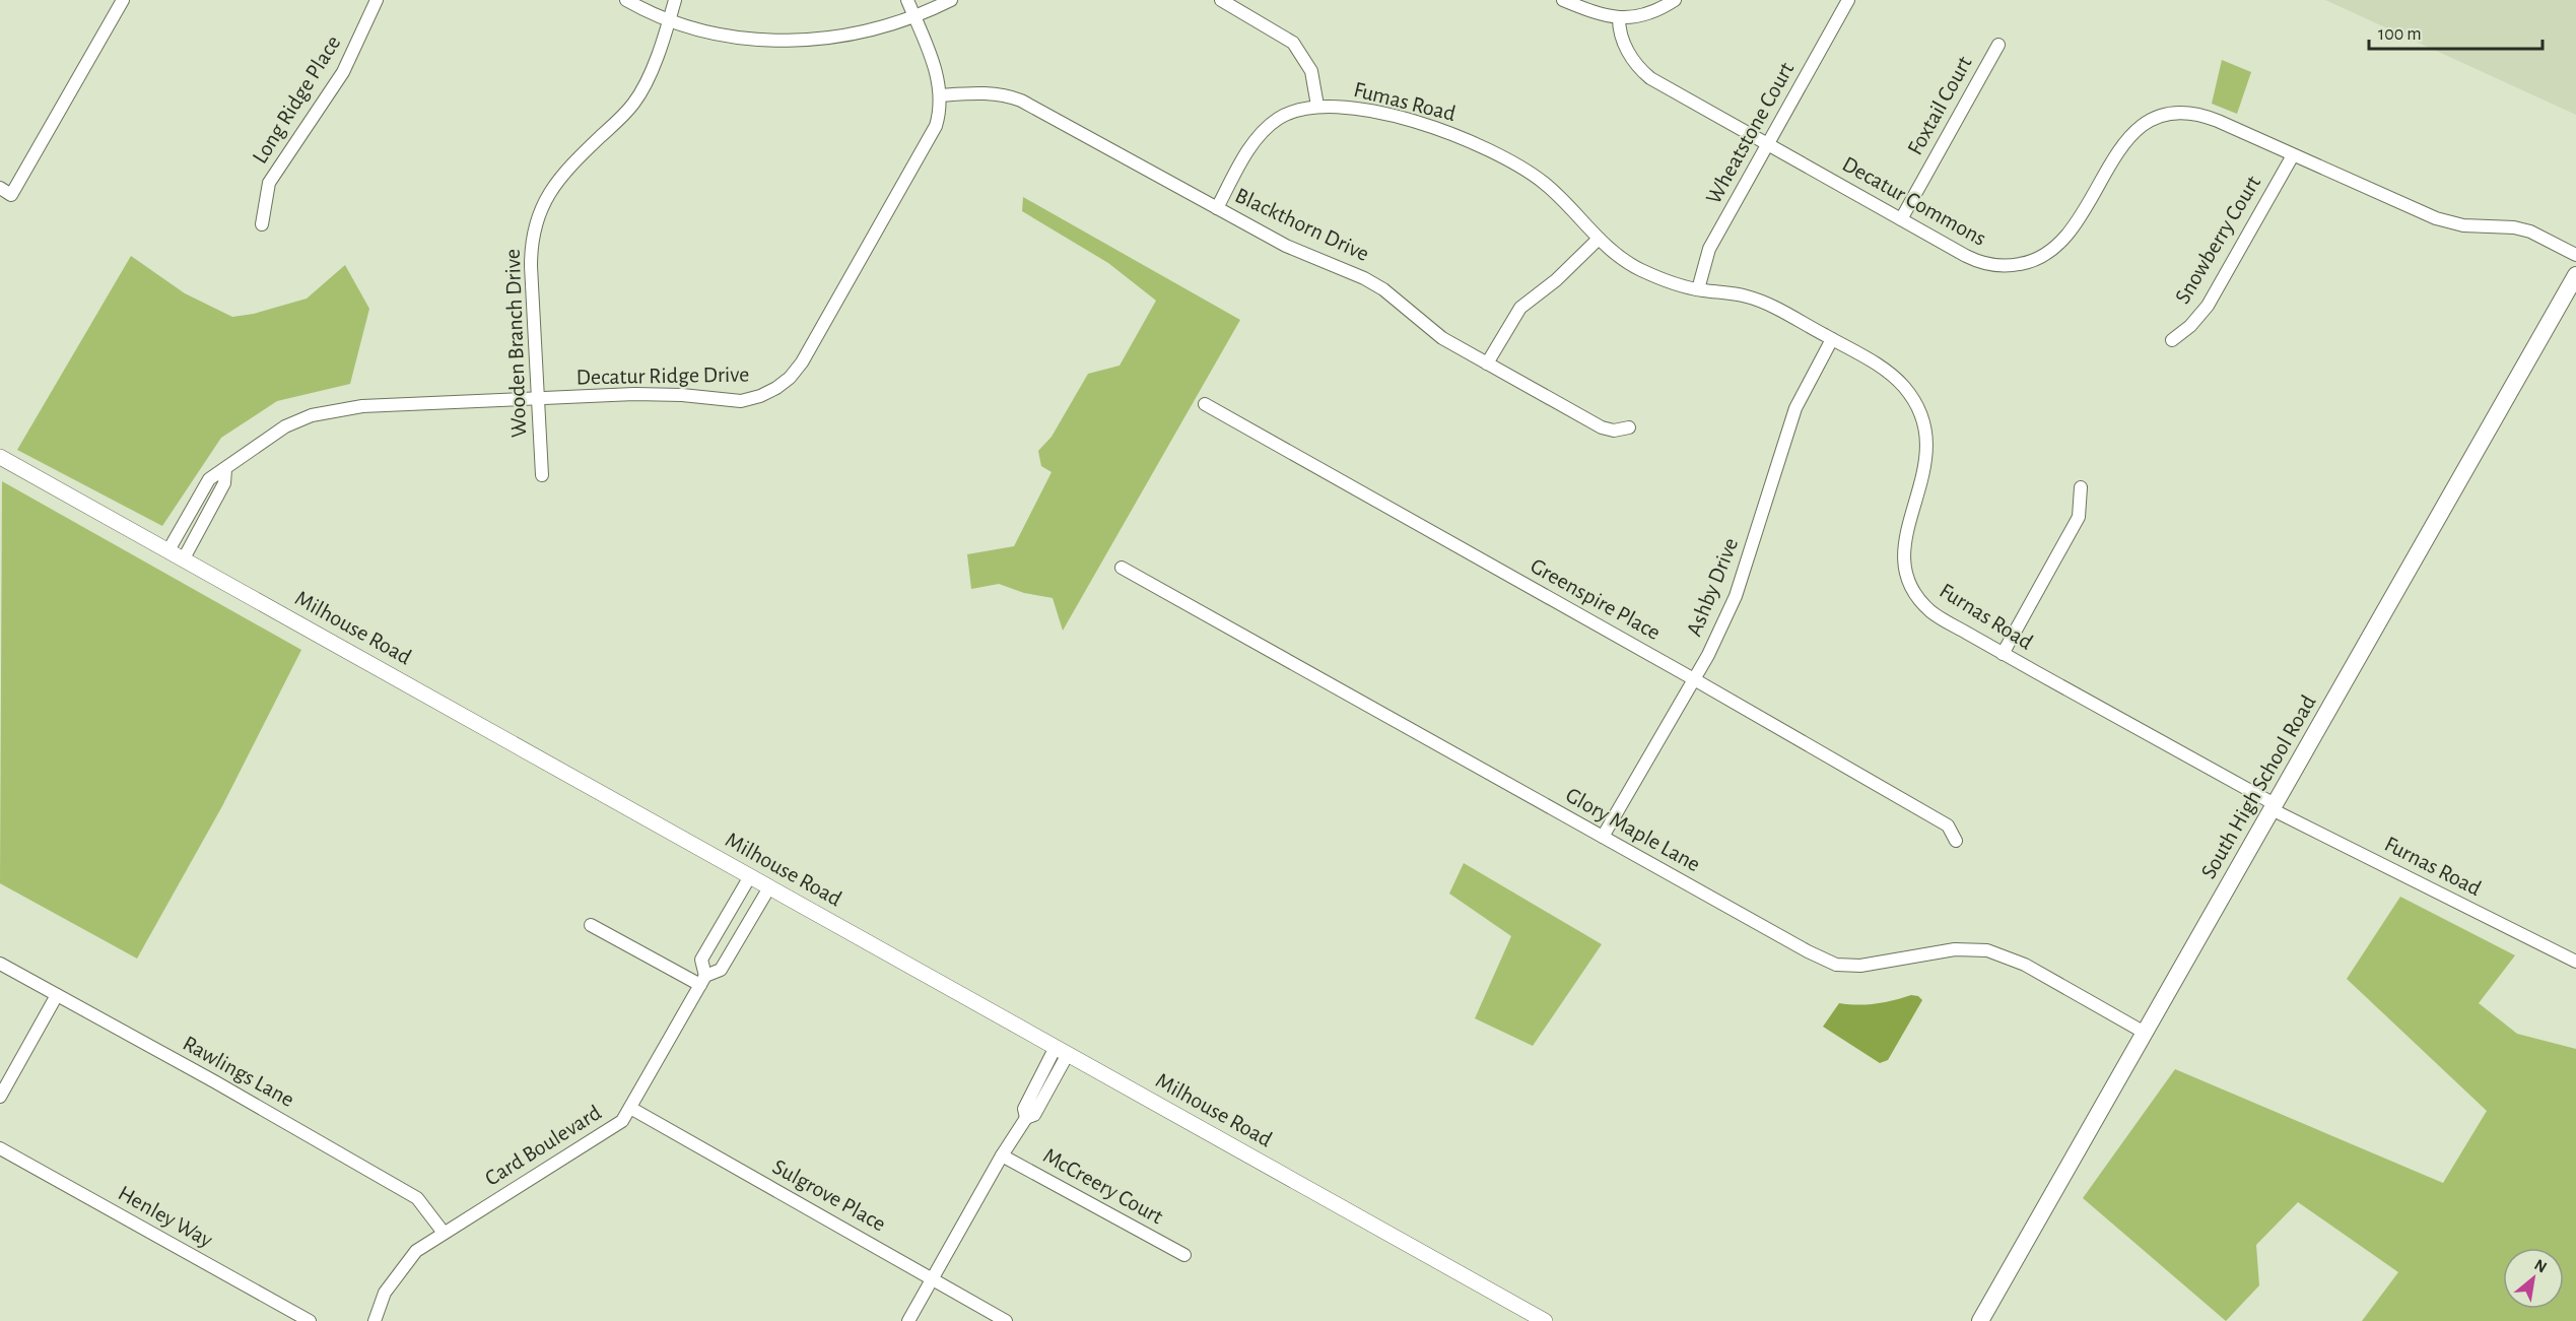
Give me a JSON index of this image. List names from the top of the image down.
{
  "streets": {
    "main road": ["South High School Road"],
    "street": [
      "Long Ridge Place",
      "Fumas Road",
      "Foxtail Court",
      "Wheatstone Court",
      "Decatur Commons",
      "Blackthorn Drive",
      "Snowberry Court",
      "Wooden Branch Drive",
      "Decatur Ridge Drive",
      "Ashby Drive",
      "Greenspire Place",
      "Furnas Road",
      "Milhouse Road",
      "Glory Maple Lane",
      "Rawlings Lane",
      "Card Boulevard",
      "McCreery Court",
      "Sulgrove Place",
      "Henley Way"
    ]
  },
  "crossings": [
    ["Fumas Road", "Blackthorn Drive"],
    ["Fumas Road", "Furnas Road"],
    ["Foxtail Court", "Decatur Commons"],
    ["Wheatstone Court", "Decatur Commons"],
    ["Wheatstone Court", "Furnas Road"],
    ["Decatur Commons", "Snowberry Court"],
    ["Blackthorn Drive", "Decatur Ridge Drive"],
    ["Wooden Branch Drive", "Decatur Ridge Drive"],
    ["Decatur Ridge Drive", "Milhouse Road"],
    ["Ashby Drive", "Greenspire Place"],
    ["Ashby Drive", "Furnas Road"],
    ["Ashby Drive", "Glory Maple Lane"],
    ["Furnas Road", "South High School Road"],
    ["Milhouse Road", "Card Boulevard"],
    ["South High School Road", "Glory Maple Lane"],
    ["Rawlings Lane", "Card Boulevard"],
    ["Card Boulevard", "Sulgrove Place"]
  ],
  "scale_bar": "100 m",
  "north": "top right"
}
